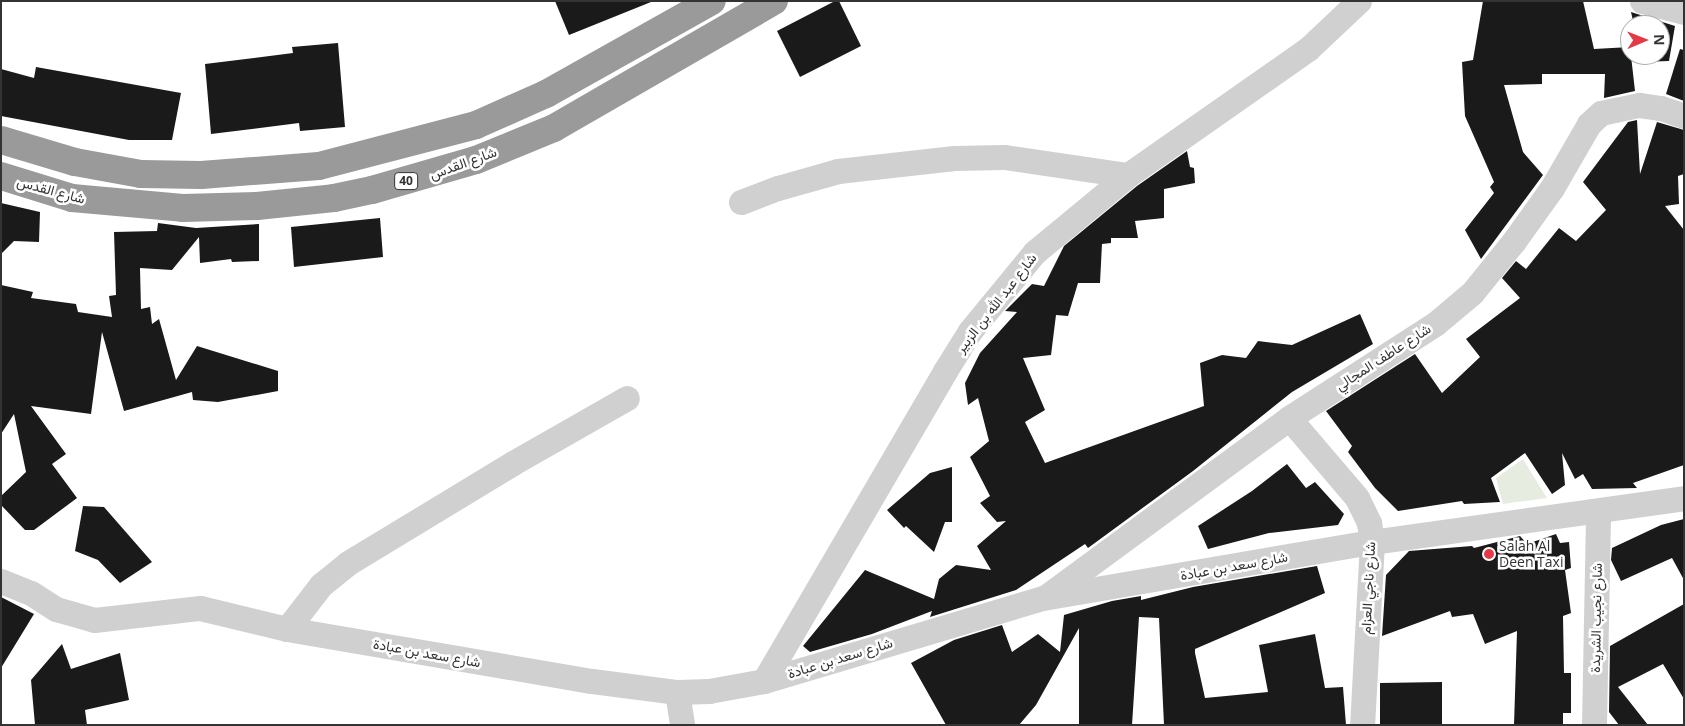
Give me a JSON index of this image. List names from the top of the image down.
{
  "streets": {
    "highway": ["شارع القدس", "40"],
    "street": [
      "شارع عبد الله بن الزبير",
      "شارع عاطف المجالي",
      "شارع سعد بن عبادة",
      "شارع ناجي العزام",
      "شارع نجيب الشريدة"
    ]
  },
  "crossings": [
    ["شارع عبد الله بن الزبير", "شارع سعد بن عبادة"],
    ["شارع عاطف المجالي", "شارع سعد بن عبادة"],
    ["شارع عاطف المجالي", "شارع ناجي العزام"],
    ["شارع سعد بن عبادة", "شارع ناجي العزام"],
    ["شارع سعد بن عبادة", "شارع نجيب الشريدة"]
  ],
  "places": ["Salah Al Deen Taxi"],
  "north": "right"
}
